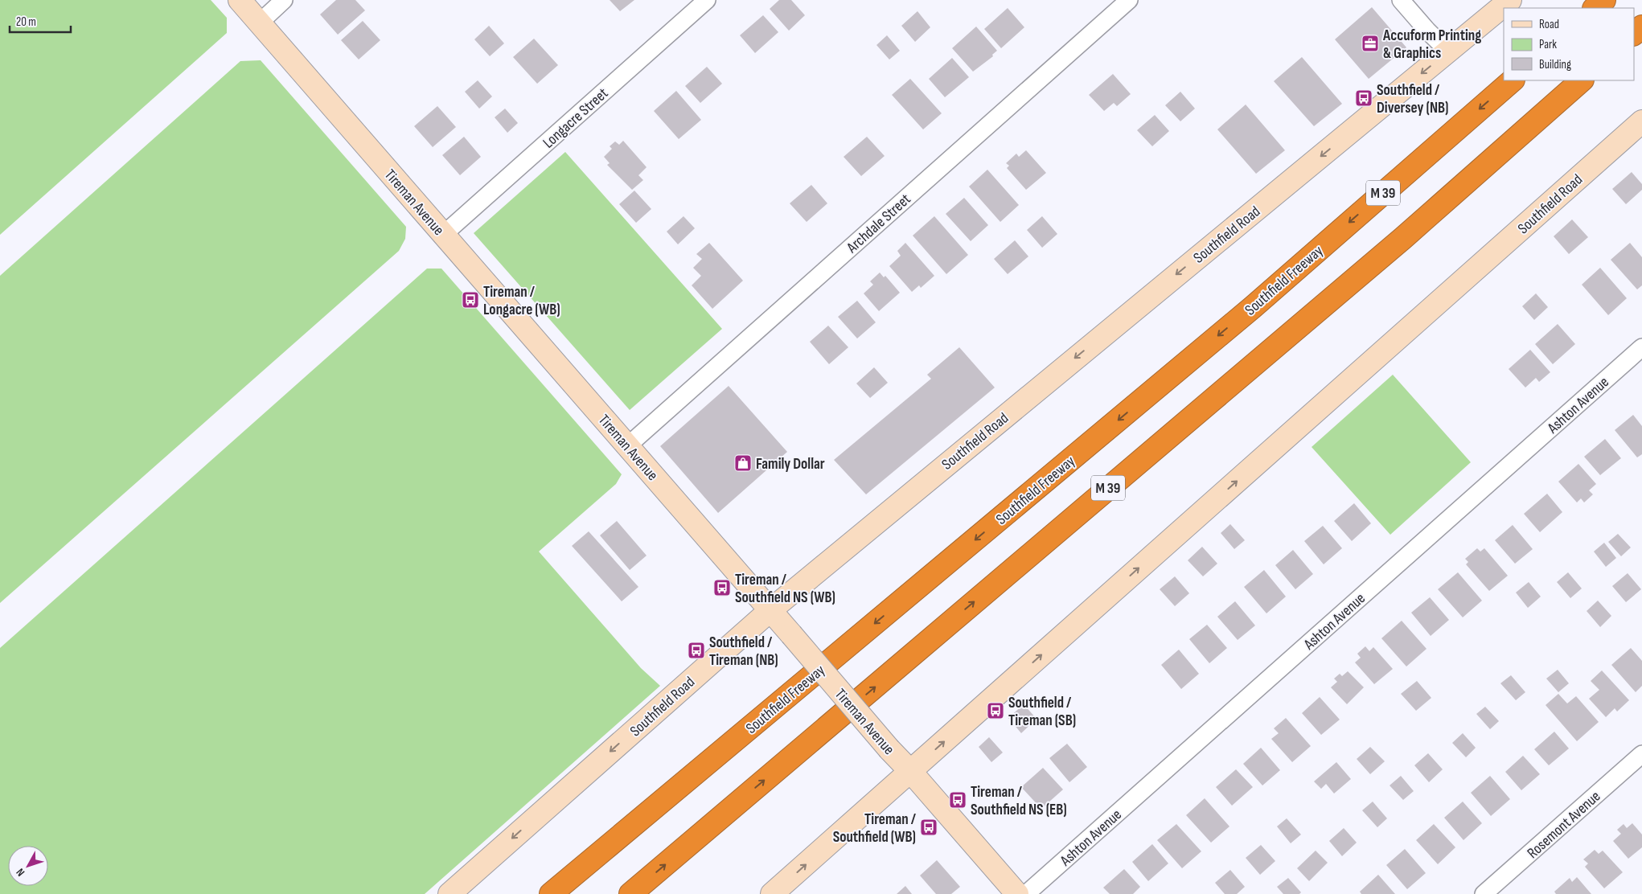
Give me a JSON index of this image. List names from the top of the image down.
{
  "streets": {
    "highway": ["M 39", "Southfield Freeway"],
    "main road": ["Tireman Avenue", "Southfield Road"],
    "street": [
      "Longacre Street",
      "Archdale Street",
      "Ashton Avenue",
      "Rosemont Avenue"
    ]
  },
  "crossings": [
    ["Longacre Street", "Tireman Avenue"],
    ["Tireman Avenue", "Southfield Road"],
    ["Tireman Avenue", "Archdale Street"]
  ],
  "places": {
    "office": ["Accuform Printing & Graphics"],
    "bus stop": [
      "Southfield / Diversey (NB)",
      "Tireman / Longacre (WB)",
      "Tireman / Southfield NS (WB)",
      "Southfield / Tireman (NB)",
      "Southfield / Tireman (SB)",
      "Tireman / Southfield NS (EB)",
      "Tireman / Southfield (WB)"
    ],
    "shop": ["Family Dollar"]
  },
  "legend": ["Road", "Park", "Building"],
  "scale_bar": "20 m",
  "north": "bottom left"
}
